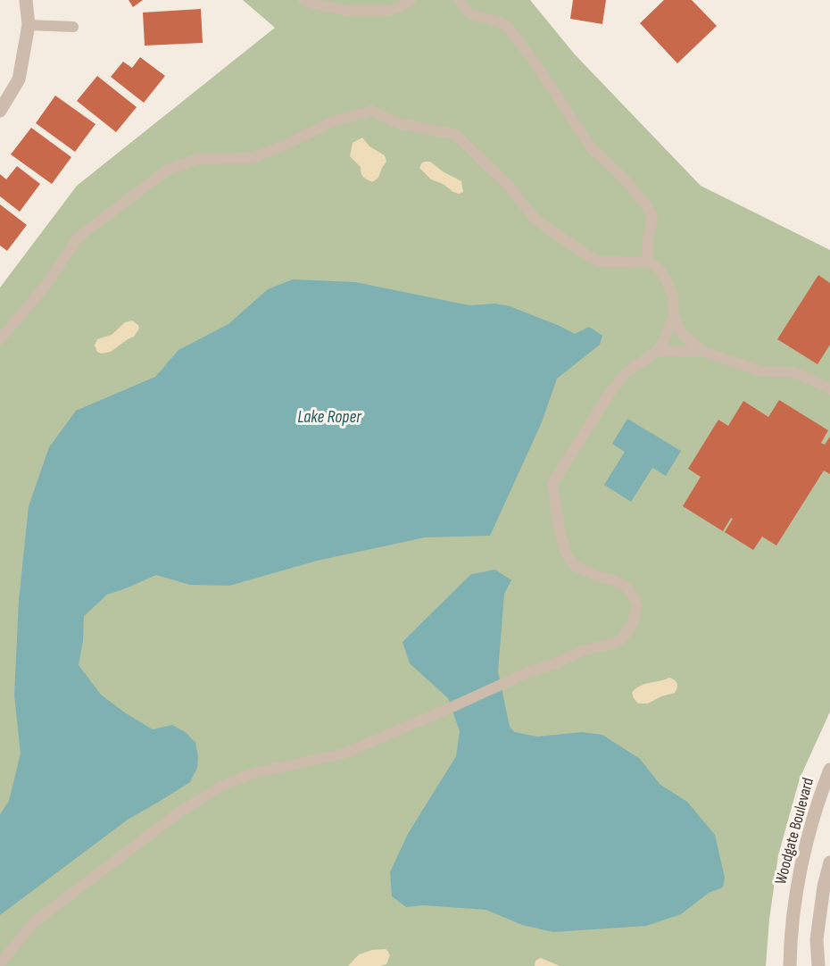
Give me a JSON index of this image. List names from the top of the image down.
{
  "streets": {
    "street": ["Woodgate Boulevard"]
  },
  "water": ["Lake Roper"]
}
